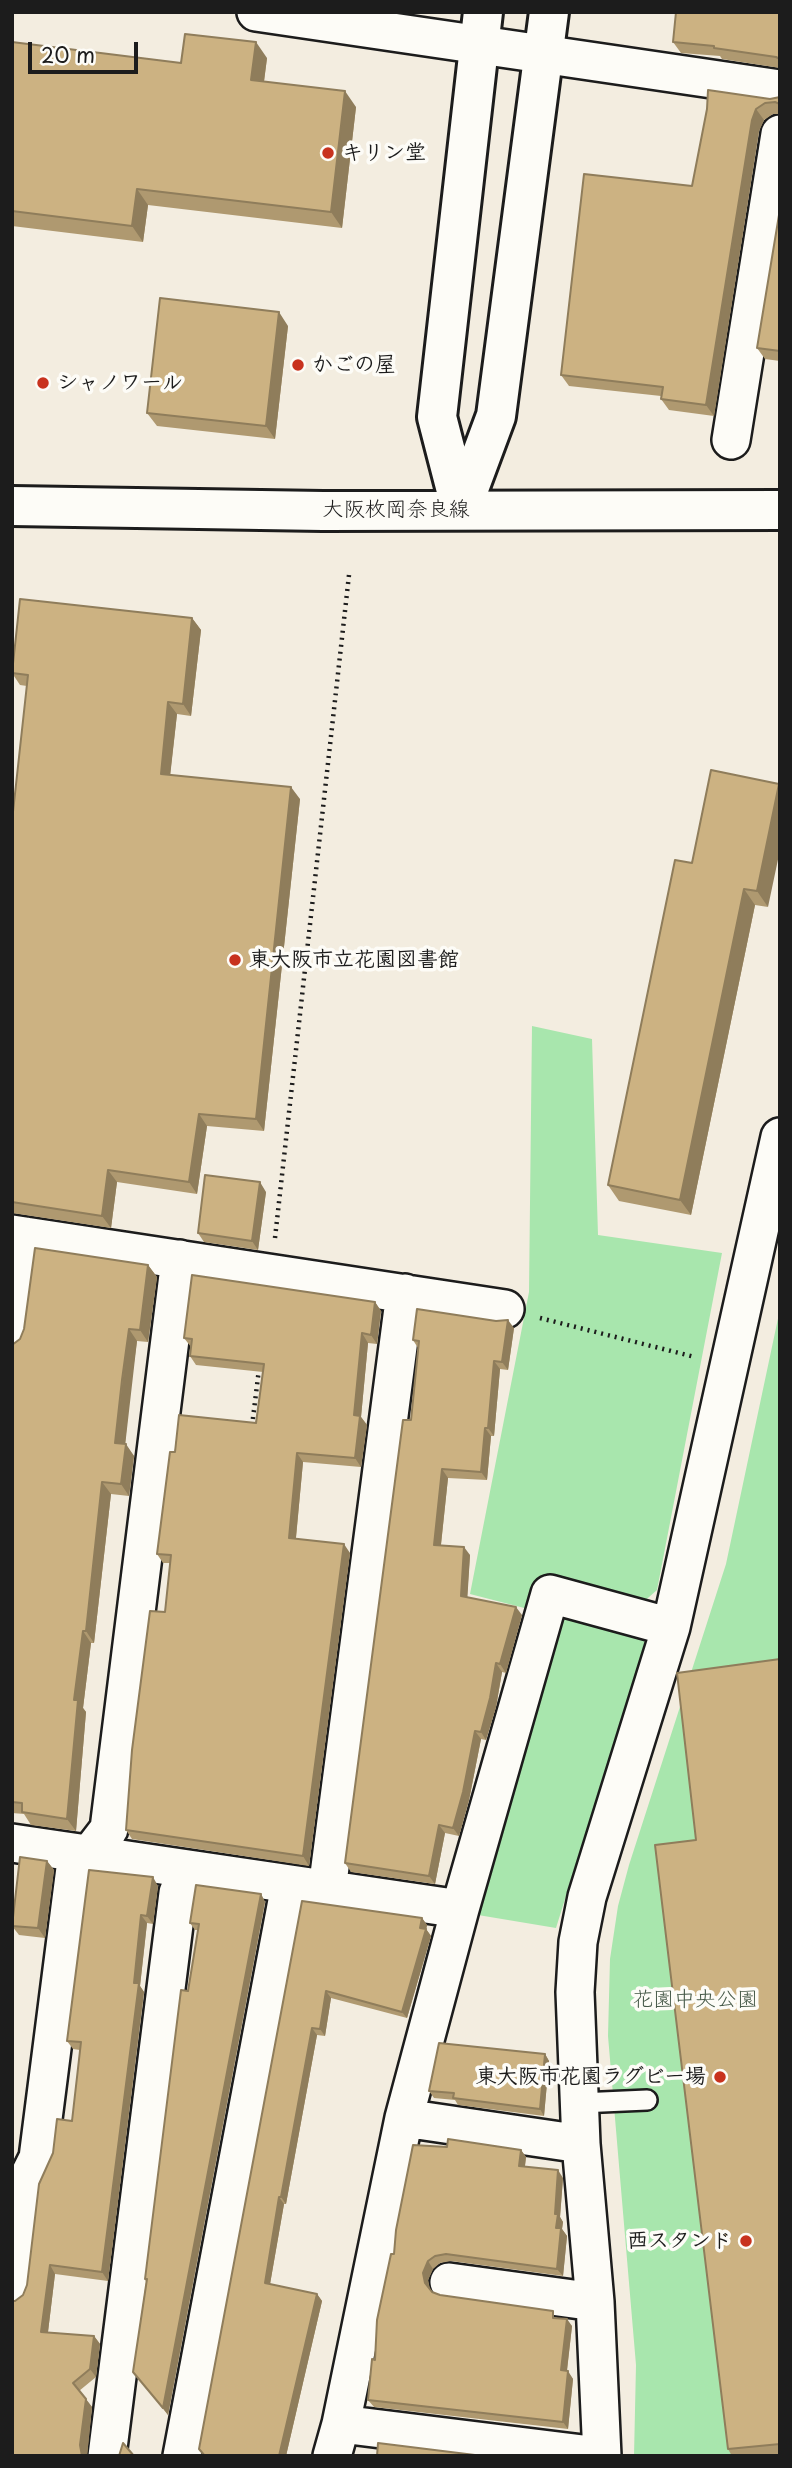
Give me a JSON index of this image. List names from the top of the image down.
{
  "streets": {
    "street": ["大阪枚岡奈良線"]
  },
  "parks": ["花園中央公園"],
  "places": [
    "キリン堂",
    "かごの屋",
    "シャノワール",
    "東大阪市立花園図書館",
    "東大阪市花園ラグビー場",
    "西スタンド"
  ],
  "scale_bar": "20 m"
}
